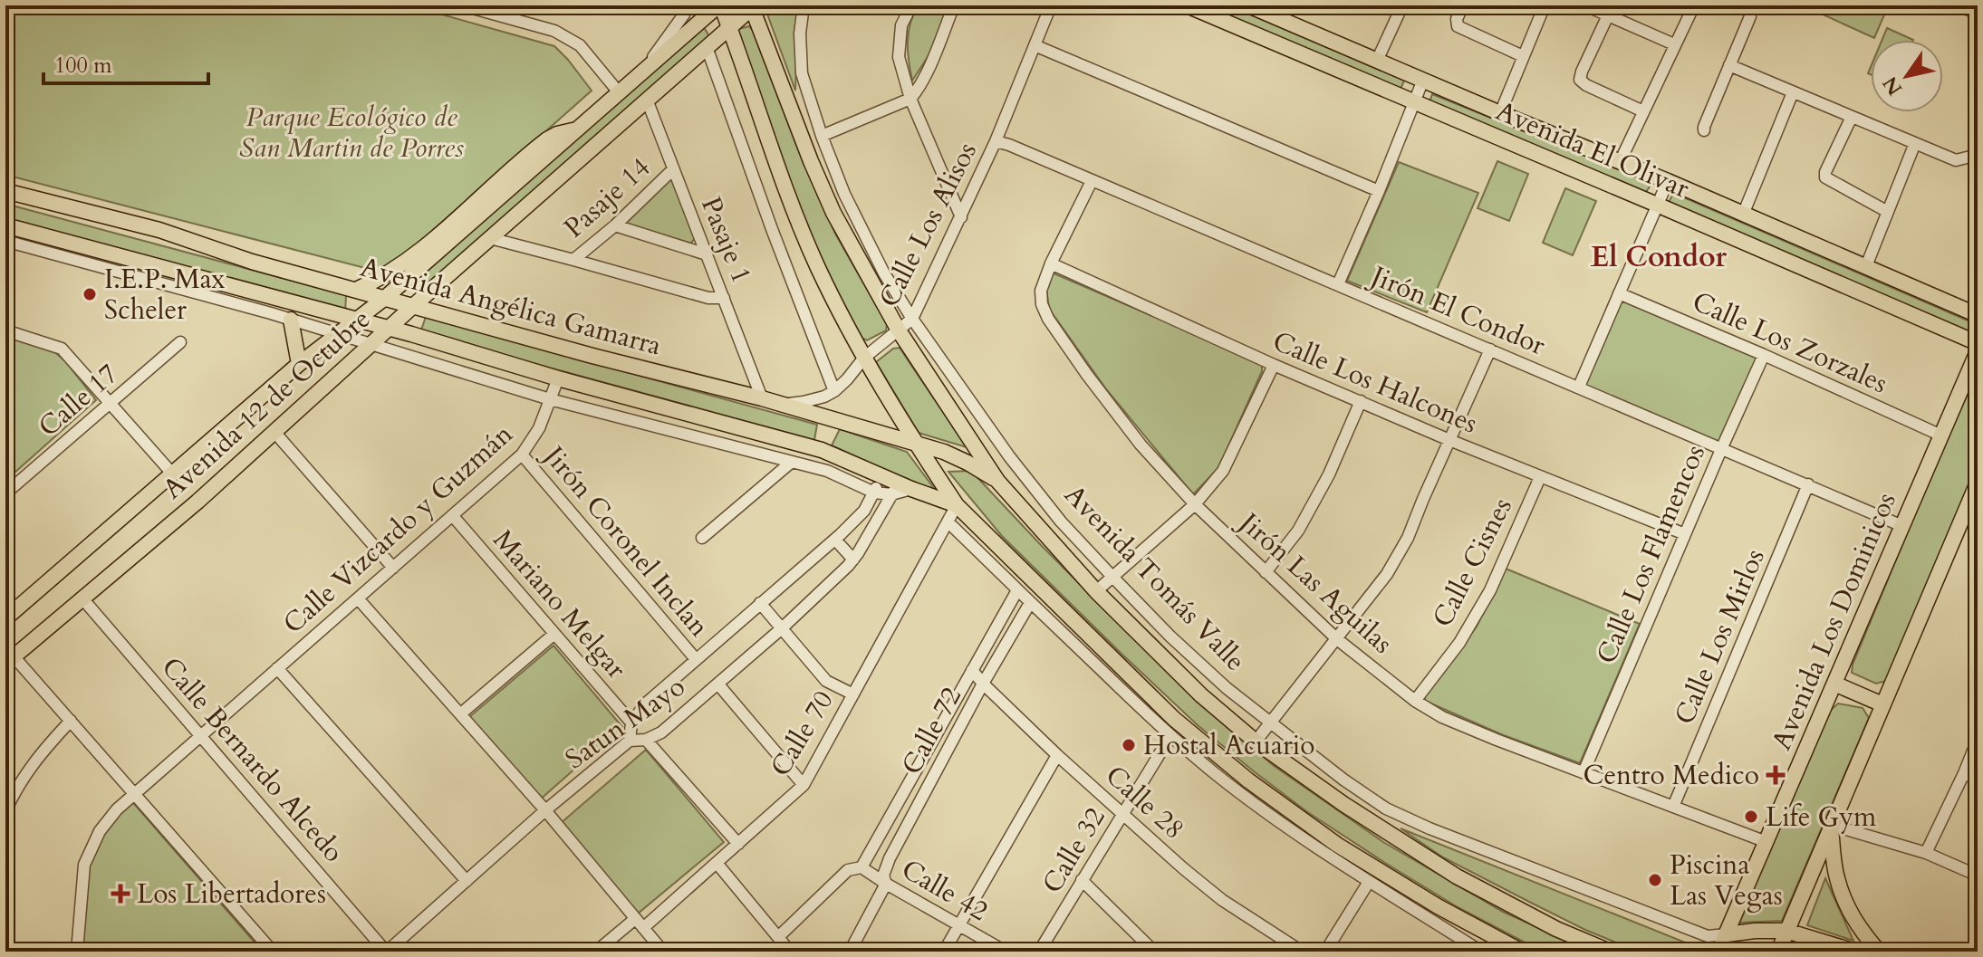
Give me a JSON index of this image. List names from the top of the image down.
{
  "streets": {
    "main road": [
      "Avenida El Olivar",
      "Avenida Angélica Gamarra",
      "Avenida 12 de Octubre",
      "Avenida Tomás Valle",
      "Avenida Los Dominicos"
    ],
    "street": [
      "Pasaje 14",
      "Calle Los Alisos",
      "Pasaje 1",
      "Jirón El Condor",
      "Calle Los Zorzales",
      "Calle Los Halcones",
      "Calle 17",
      "Calle Vizcardo y Guzmán",
      "Jirón Coronel Inclan",
      "Calle Los Flamencos",
      "Calle Cisnes",
      "Jirón Las Aguilas",
      "Mariano Melgar",
      "Calle Los Mirlos",
      "Satun Mayo",
      "Calle 72",
      "Calle 70",
      "Calle Bernardo Alcedo",
      "Calle 28",
      "Calle 32",
      "Calle 42"
    ]
  },
  "crossings": [
    ["Pasaje 14", "Pasaje 1"],
    ["Calle Los Alisos", "Avenida Angélica Gamarra"],
    ["Calle Los Alisos", "Jirón El Condor"],
    ["Calle Los Alisos", "Avenida Tomás Valle"],
    ["Pasaje 1", "Avenida Angélica Gamarra"],
    ["Pasaje 1", "Avenida 12 de Octubre"],
    ["Avenida Angélica Gamarra", "Avenida 12 de Octubre"],
    ["Avenida Angélica Gamarra", "Calle Vizcardo y Guzmán"],
    ["Avenida Angélica Gamarra", "Avenida Tomás Valle"],
    ["Avenida Angélica Gamarra", "Satun Mayo"],
    ["Jirón El Condor", "Calle Los Flamencos"],
    ["Jirón El Condor", "Jirón Las Aguilas"],
    ["Jirón El Condor", "Avenida Los Dominicos"],
    ["Jirón El Condor", "Calle Los Mirlos"],
    ["Calle Los Zorzales", "Calle Los Flamencos"],
    ["Calle Los Zorzales", "Avenida Los Dominicos"],
    ["Calle Los Halcones", "Calle Los Flamencos"],
    ["Calle Los Halcones", "Calle Cisnes"],
    ["Calle Los Halcones", "Jirón Las Aguilas"],
    ["Avenida 12 de Octubre", "Avenida Tomás Valle"],
    ["Avenida 12 de Octubre", "Calle Bernardo Alcedo"],
    ["Calle Vizcardo y Guzmán", "Jirón Coronel Inclan"],
    ["Calle Vizcardo y Guzmán", "Mariano Melgar"],
    ["Calle Vizcardo y Guzmán", "Satun Mayo"],
    ["Calle Vizcardo y Guzmán", "Calle Bernardo Alcedo"],
    ["Calle Los Flamencos", "Jirón Las Aguilas"],
    ["Calle Cisnes", "Jirón Las Aguilas"],
    ["Avenida Tomás Valle", "Avenida Los Dominicos"],
    ["Jirón Las Aguilas", "Avenida Los Dominicos"],
    ["Jirón Las Aguilas", "Calle Los Mirlos"],
    ["Satun Mayo", "Calle Bernardo Alcedo"],
    ["Calle 72", "Calle 28"],
    ["Calle 72", "Calle 42"],
    ["Calle 28", "Calle 32"]
  ],
  "districts": ["El Condor"],
  "parks": ["Parque Ecológico de San Martin de Porres"],
  "places": {
    "other": [
      "I.E.P. Max Scheler",
      "Hostal Acuario",
      "Life Gym",
      "Piscina Las Vegas"
    ],
    "health": ["Centro Medico", "Los Libertadores"]
  },
  "scale_bar": "100 m",
  "north": "bottom left"
}
